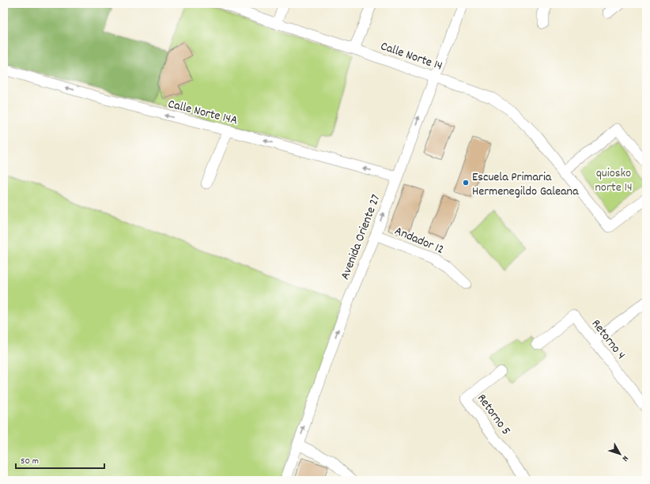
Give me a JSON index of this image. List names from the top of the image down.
{
  "streets": {
    "street": [
      "Calle Norte 14",
      "Calle Norte 14A",
      "Avenida Oriente 27",
      "Andador 12",
      "Retorno 4",
      "Retorno 5"
    ]
  },
  "crossings": [
    ["Calle Norte 14", "Avenida Oriente 27"],
    ["Calle Norte 14A", "Avenida Oriente 27"],
    ["Avenida Oriente 27", "Andador 12"]
  ],
  "one_way": ["Calle Norte 14A", "Avenida Oriente 27"],
  "parks": ["quiosko norte 14"],
  "places": ["Escuela Primaria Hermenegildo Galeana"],
  "scale_bar": "50 m",
  "north": "bottom right"
}
